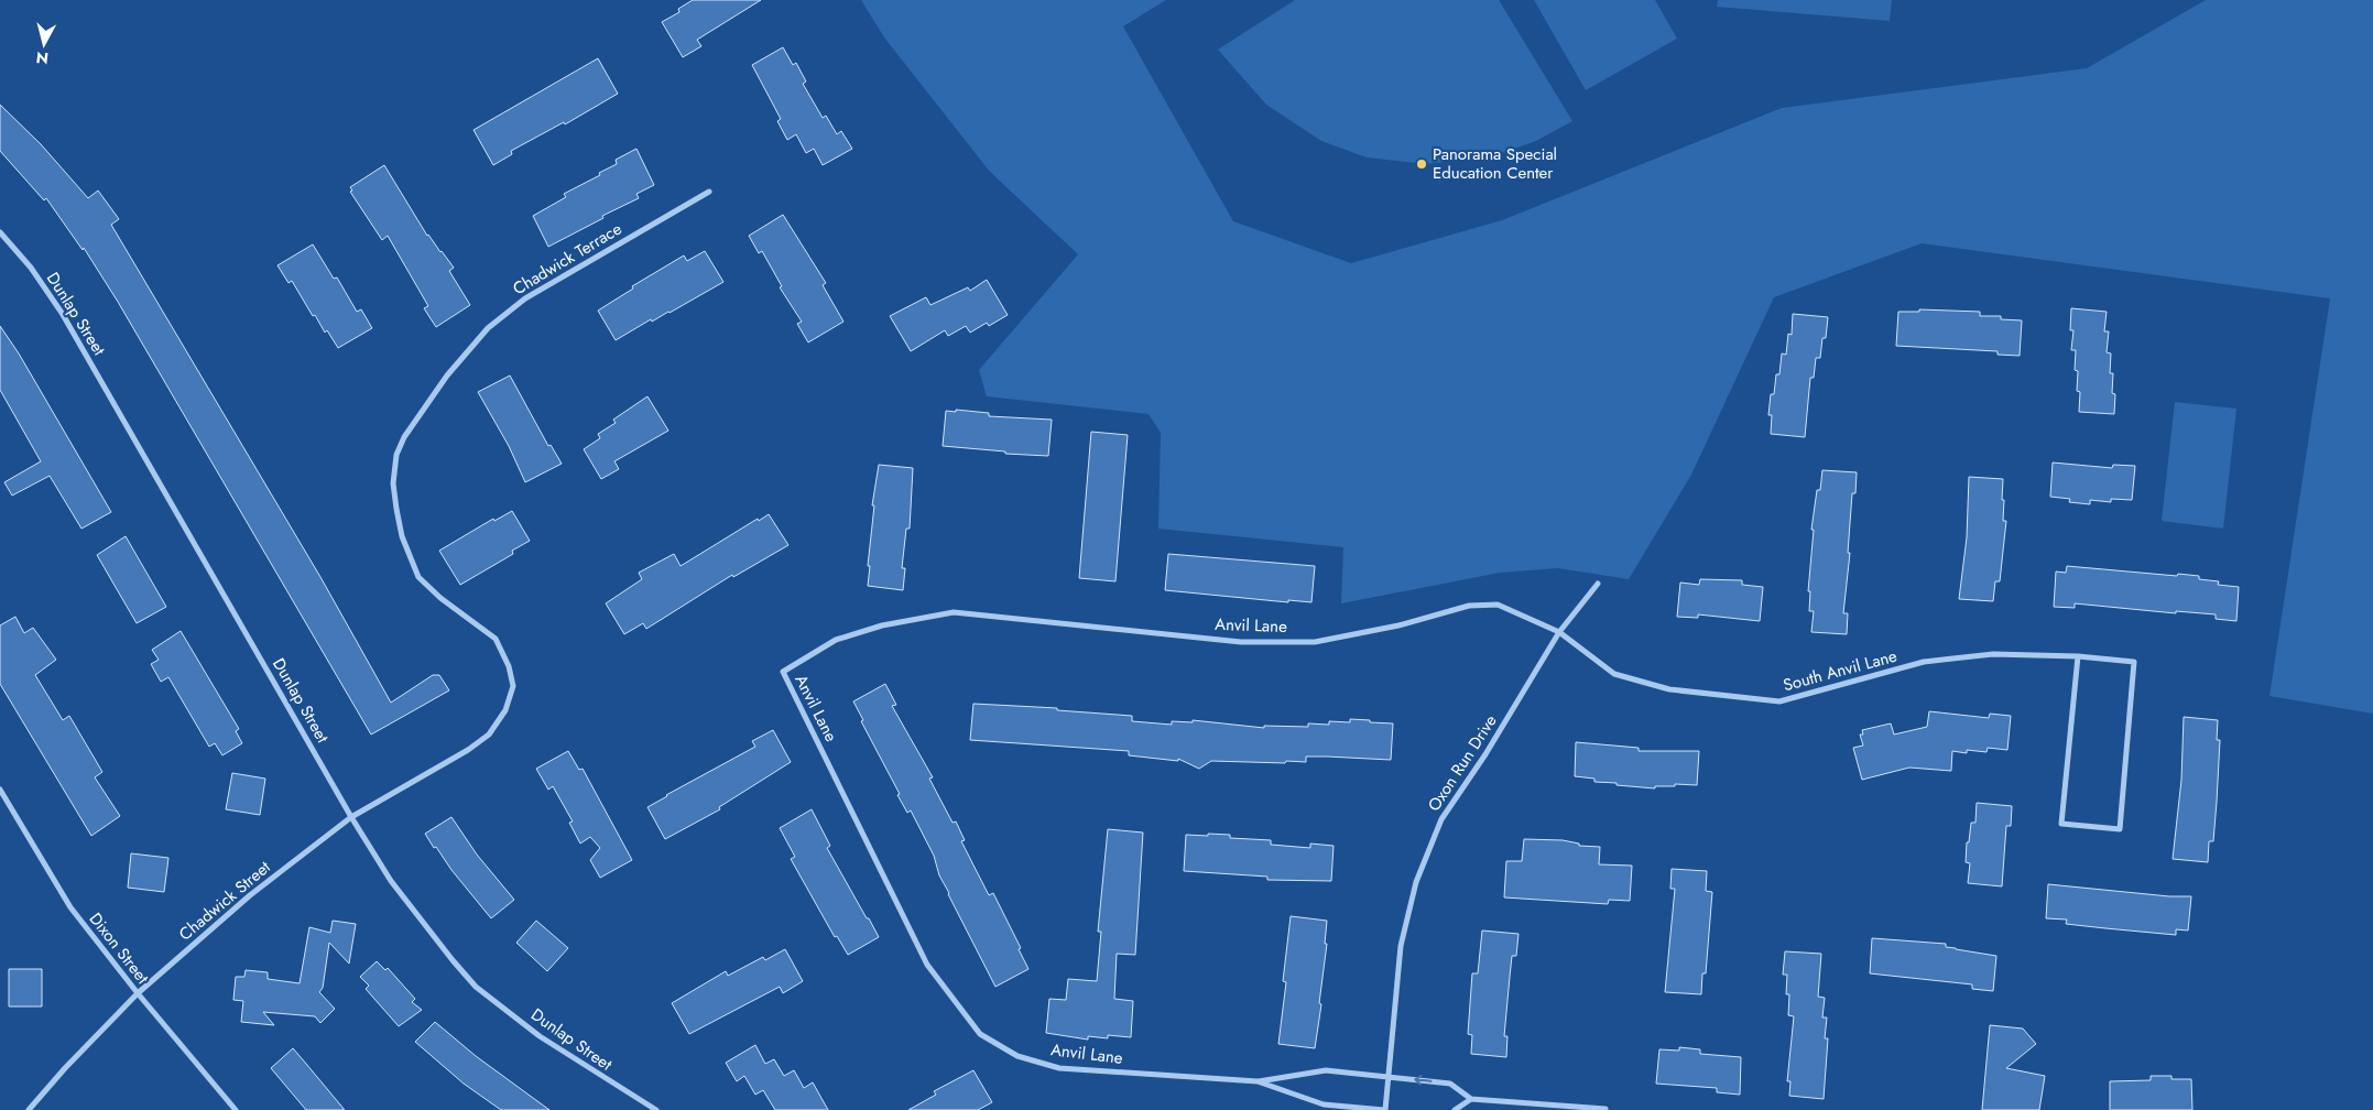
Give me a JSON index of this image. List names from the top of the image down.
{
  "streets": {
    "street": [
      "Chadwick Terrace",
      "Dunlap Street",
      "Anvil Lane",
      "South Anvil Lane",
      "Oxon Run Drive",
      "Chadwick Street",
      "Dixon Street"
    ]
  },
  "crossings": [
    ["Chadwick Terrace", "Chadwick Street"],
    ["Dunlap Street", "Chadwick Street"],
    ["Anvil Lane", "South Anvil Lane"],
    ["Anvil Lane", "Oxon Run Drive"],
    ["South Anvil Lane", "Oxon Run Drive"],
    ["Chadwick Street", "Dixon Street"]
  ],
  "places": ["Panorama Special Education Center"],
  "north": "bottom"
}
